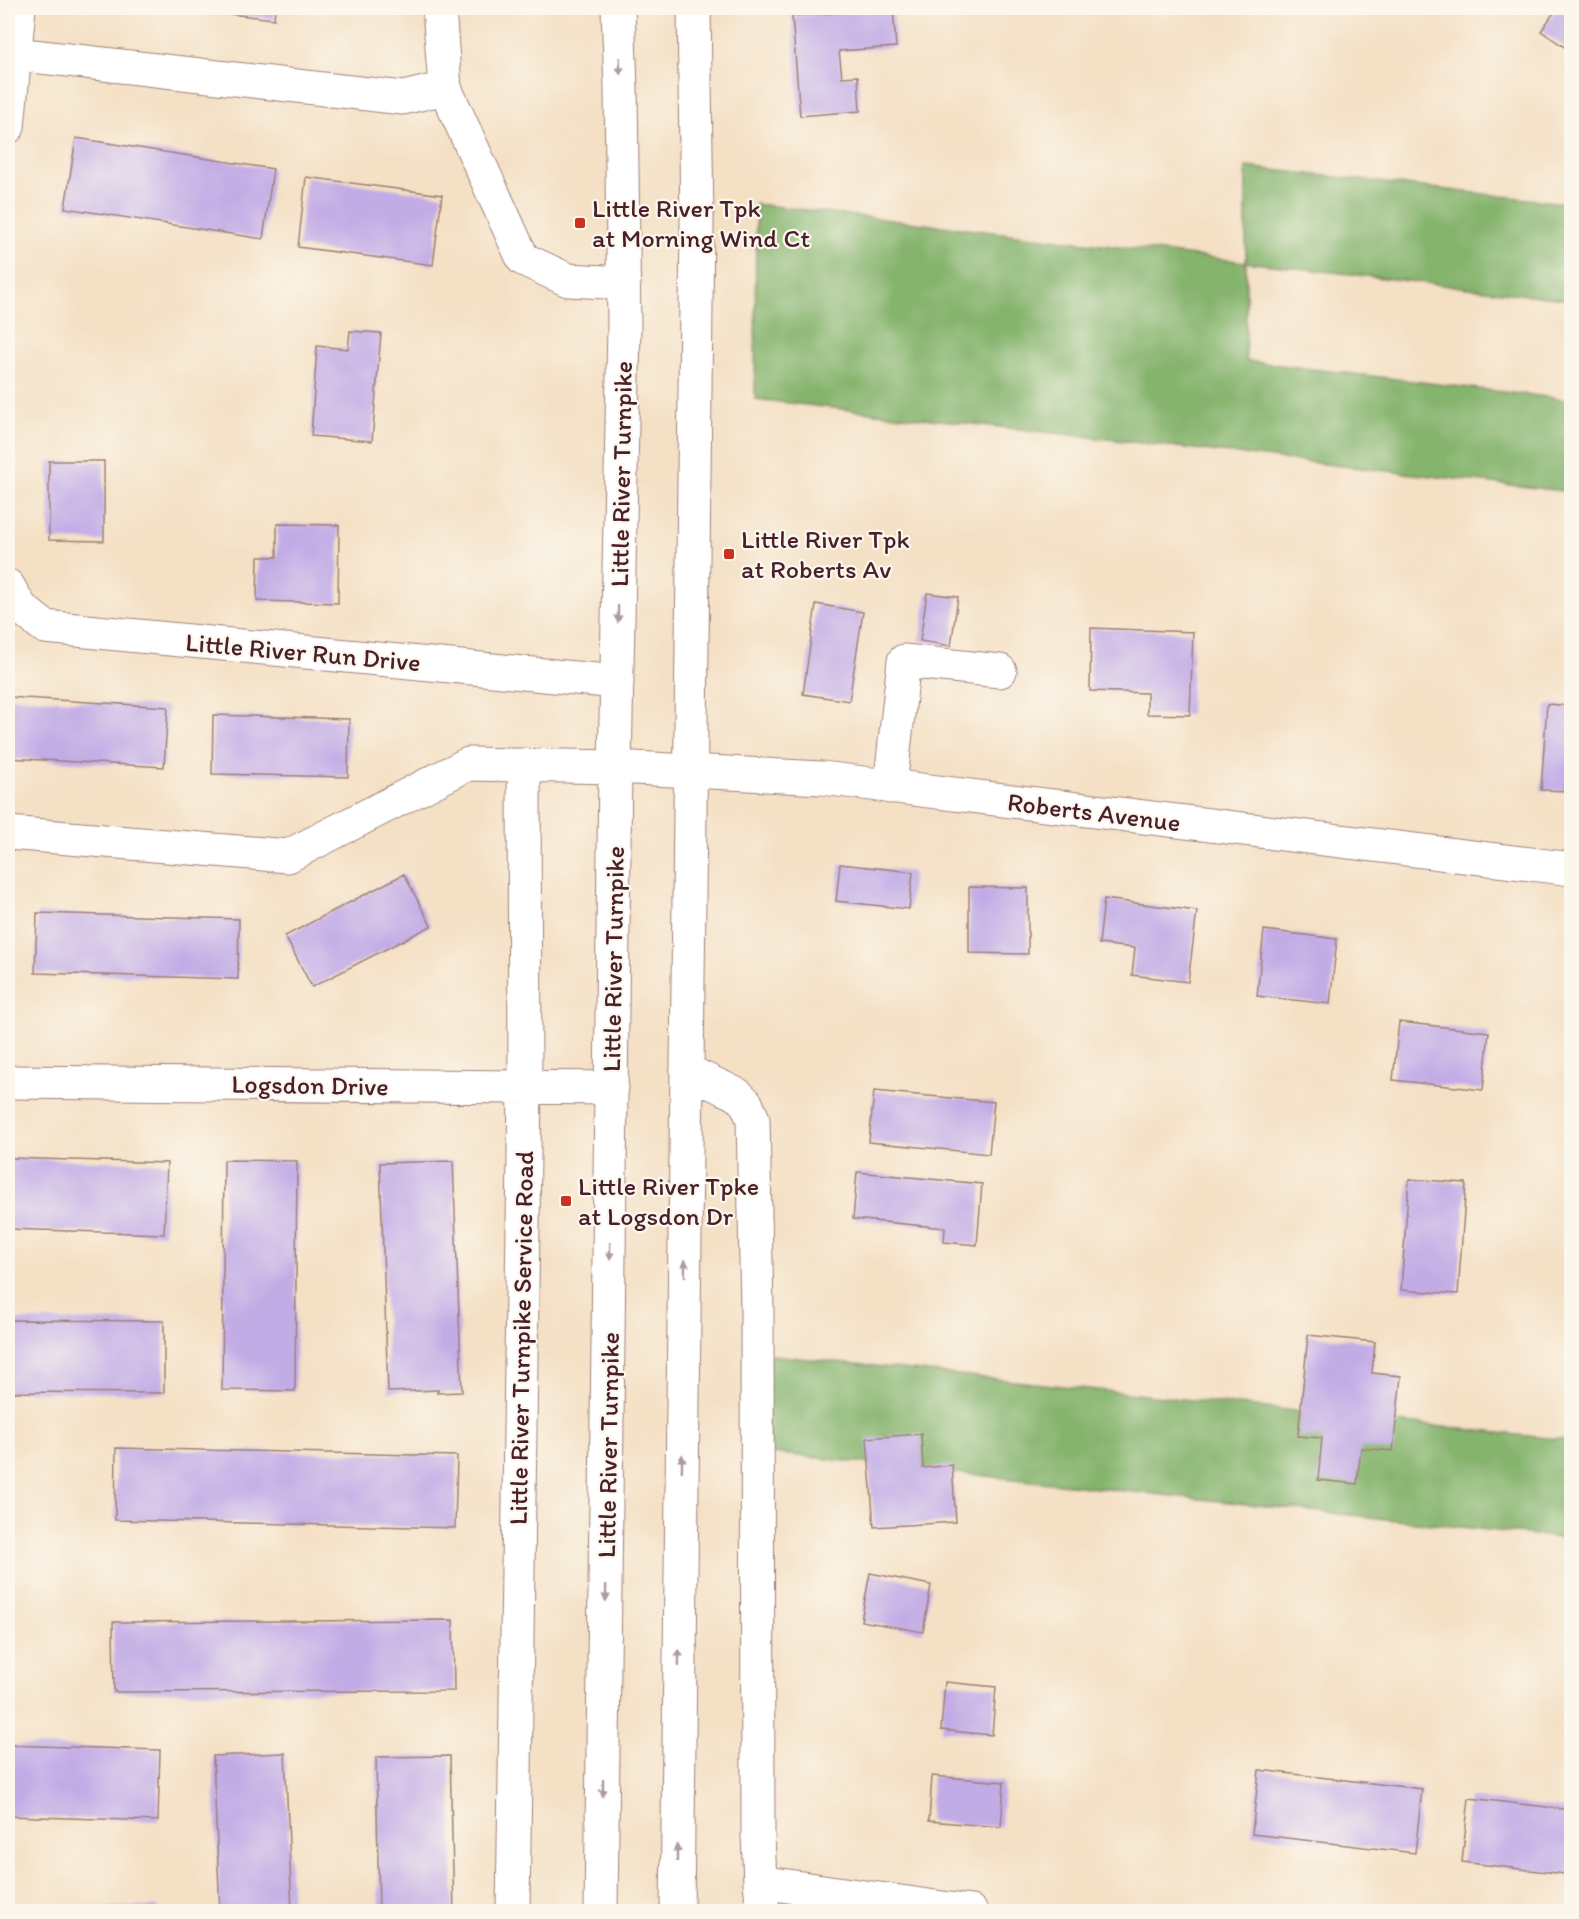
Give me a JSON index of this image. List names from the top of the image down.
{
  "streets": {
    "street": [
      "Little River Turnpike",
      "Little River Run Drive",
      "Roberts Avenue",
      "Logsdon Drive",
      "Little River Turnpike Service Road"
    ]
  },
  "crossings": [
    ["Little River Turnpike", "Little River Run Drive"],
    ["Little River Turnpike", "Roberts Avenue"],
    ["Little River Turnpike", "Logsdon Drive"],
    ["Logsdon Drive", "Little River Turnpike Service Road"]
  ],
  "places": {
    "transit": ["Little River Tpk at Morning Wind Ct", "Little River Tpk at Roberts Av", "Little River Tpke at Logsdon Dr"]
  }
}
